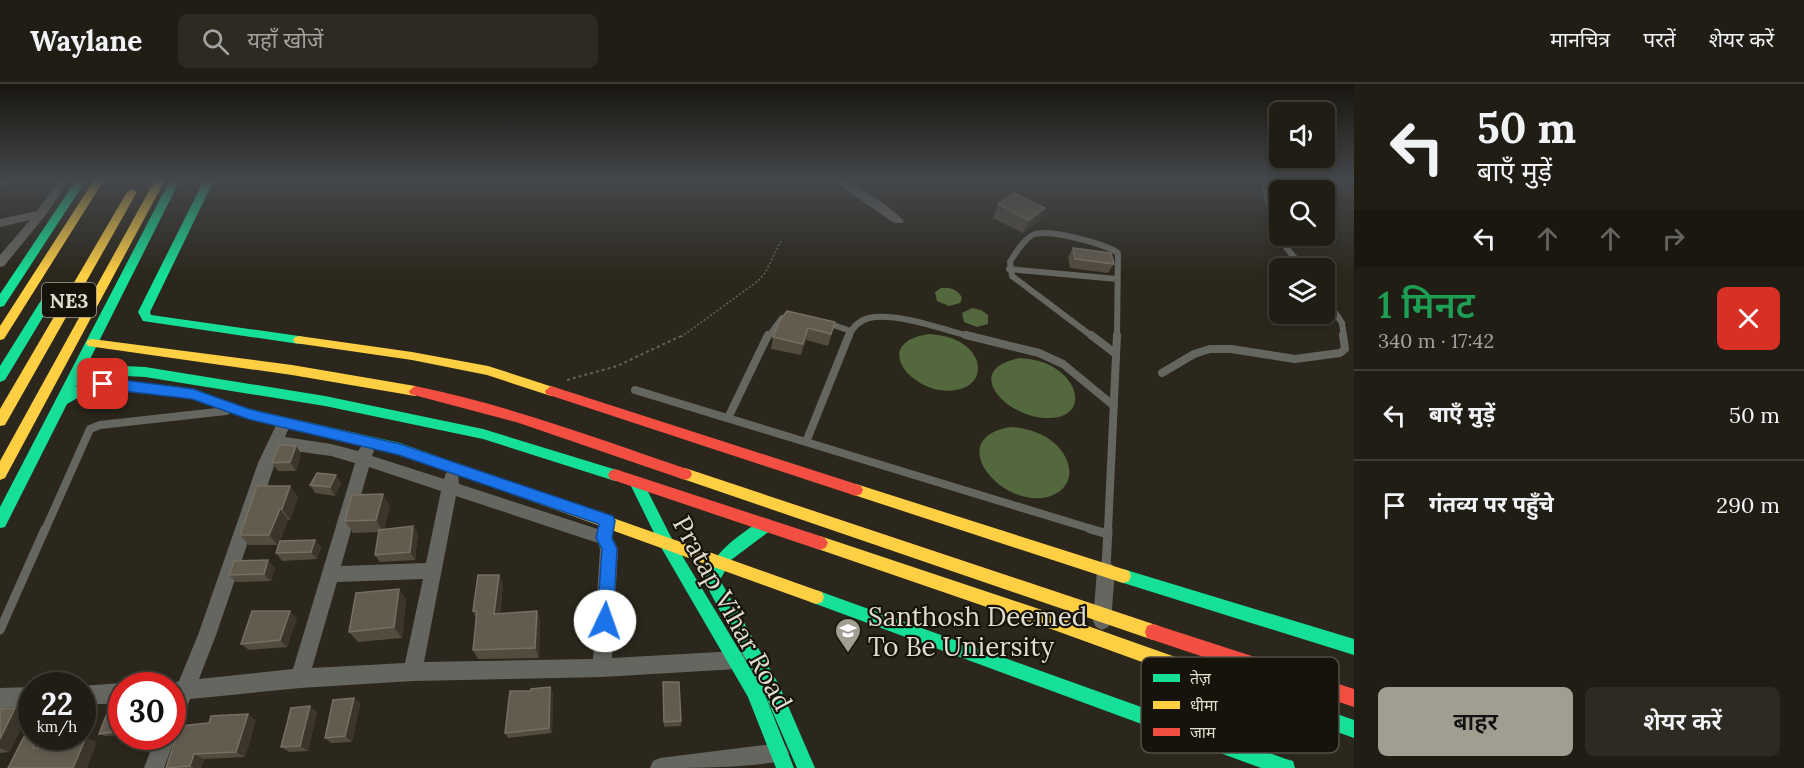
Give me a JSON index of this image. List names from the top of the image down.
{
  "streets": {
    "main road": ["NE3", "Pratap Vihar Road"]
  },
  "places": {
    "school or university": ["Santhosh Deemed To Be Uniersity"]
  },
  "legend": ["तेज़", "धीमा", "जाम"],
  "page": {
    "header": "Waylane",
    "search": "यहाँ खोजें",
    "nav": ["मानचित्र", "परतें", "शेयर करें"],
    "turn": ["50 m", "बाएँ मुड़ें"],
    "heading": ["1 मिनट", "340 m · 17:42"],
    "list": [
      {
        "name": "बाएँ मुड़ें",
        "value": "50 m"
      },
      {
        "name": "गंतव्य पर पहुँचे",
        "value": "290 m"
      }
    ],
    "speed": "22 km/h",
    "limit": "30",
    "buttons": ["बाहर", "शेयर करें"]
  }
}
